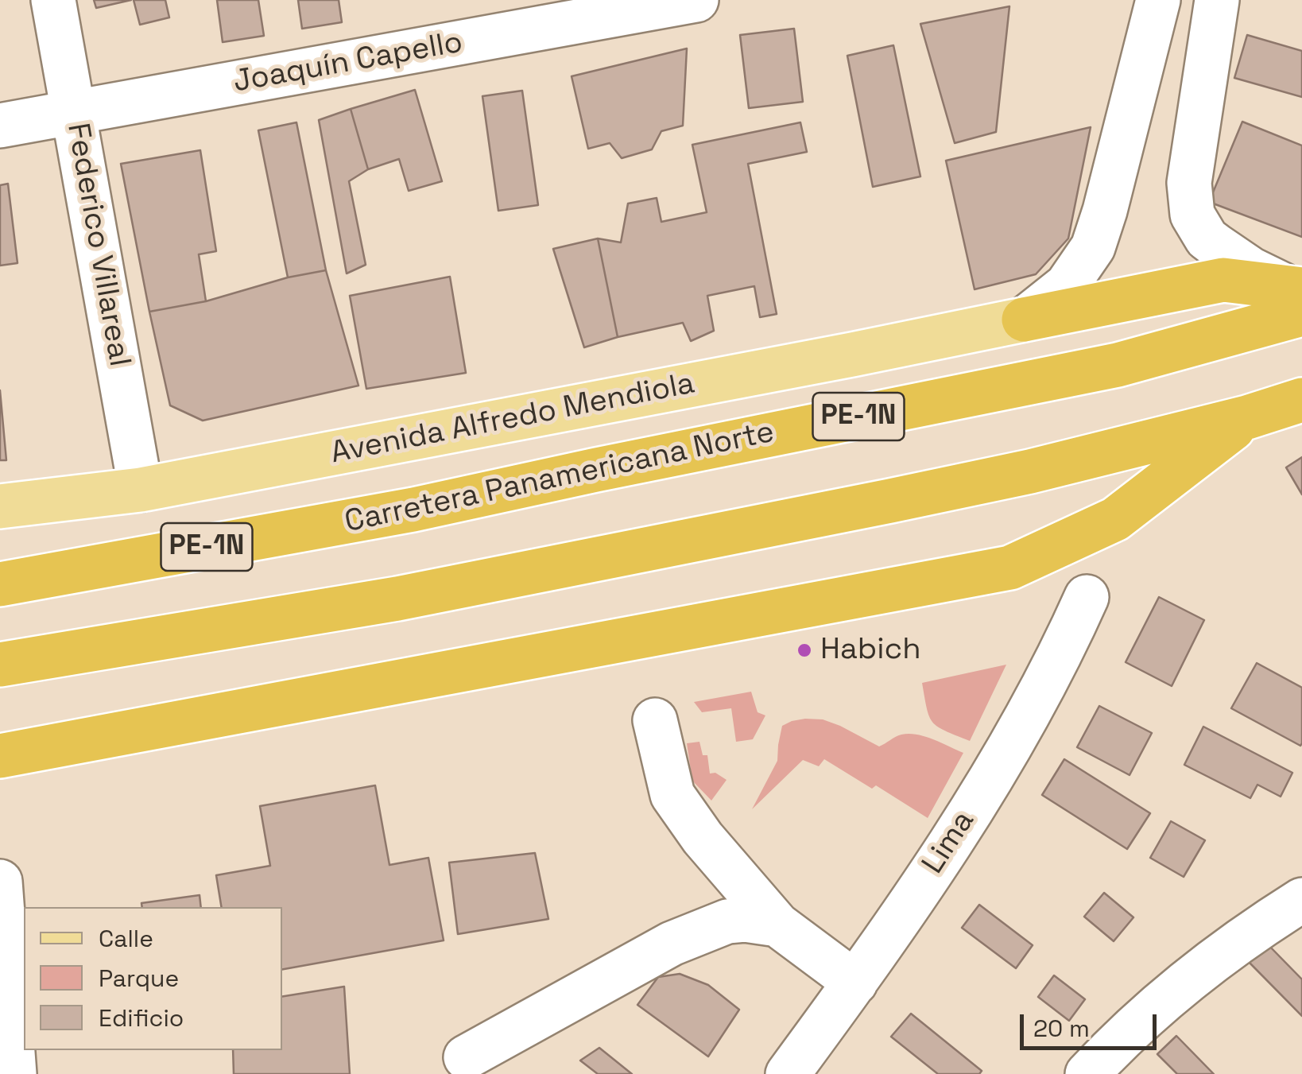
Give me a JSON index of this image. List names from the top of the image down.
{
  "streets": {
    "highway": ["PE-1N", "Carretera Panamericana Norte"],
    "main road": ["Avenida Alfredo Mendiola"],
    "street": ["Joaquín Capello", "Federico Villareal", "Lima"]
  },
  "crossings": [
    ["Joaquín Capello", "Federico Villareal"],
    ["Federico Villareal", "Avenida Alfredo Mendiola"]
  ],
  "places": ["Habich"],
  "legend": ["Calle", "Parque", "Edificio"],
  "scale_bar": "20 m"
}
